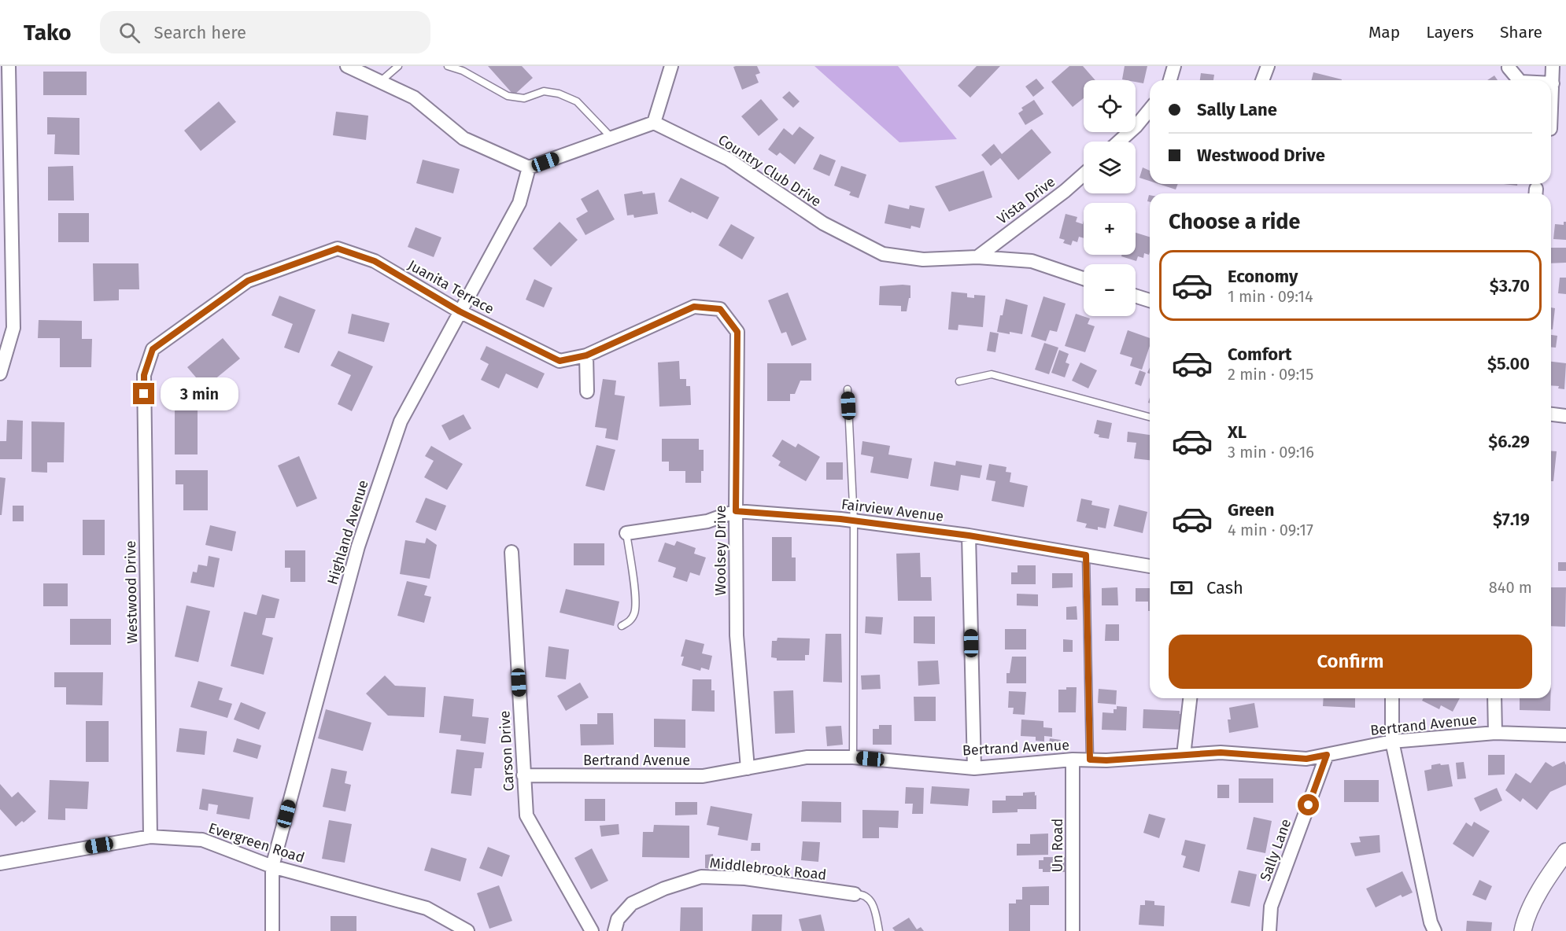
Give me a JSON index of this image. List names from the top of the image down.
{
  "streets": {
    "street": [
      "Country Club Drive",
      "Vista Drive",
      "Juanita Terrace",
      "Fairview Avenue",
      "Highland Avenue",
      "Woolsey Drive",
      "Westwood Drive",
      "Bertrand Avenue",
      "Carson Drive",
      "Evergreen Road",
      "Un Road",
      "Sally Lane",
      "Middlebrook Road"
    ]
  },
  "crossings": [
    ["Country Club Drive", "Vista Drive"],
    ["Juanita Terrace", "Highland Avenue"],
    ["Juanita Terrace", "Woolsey Drive"],
    ["Juanita Terrace", "Westwood Drive"],
    ["Fairview Avenue", "Woolsey Drive"],
    ["Highland Avenue", "Evergreen Road"],
    ["Woolsey Drive", "Bertrand Avenue"],
    ["Westwood Drive", "Evergreen Road"],
    ["Bertrand Avenue", "Carson Drive"],
    ["Bertrand Avenue", "Un Road"],
    ["Bertrand Avenue", "Sally Lane"]
  ],
  "page": {
    "header": "Tako",
    "search": "Search here",
    "nav": ["Map", "Layers", "Share"],
    "map_buttons": ["+", "−"],
    "banner": ["Sally Lane", "Westwood Drive"],
    "heading": "Choose a ride",
    "list": [
      {
        "name": "Economy",
        "note": "1 min · 09:14",
        "value": "$3.70"
      },
      {
        "name": "Comfort",
        "note": "2 min · 09:15",
        "value": "$5.00"
      },
      {
        "name": "XL",
        "note": "3 min · 09:16",
        "value": "$6.29"
      },
      {
        "name": "Green",
        "note": "4 min · 09:17",
        "value": "$7.19"
      }
    ],
    "bubble": "3 min",
    "pay": ["Cash", "840 m"],
    "buttons": "Confirm"
  }
}
